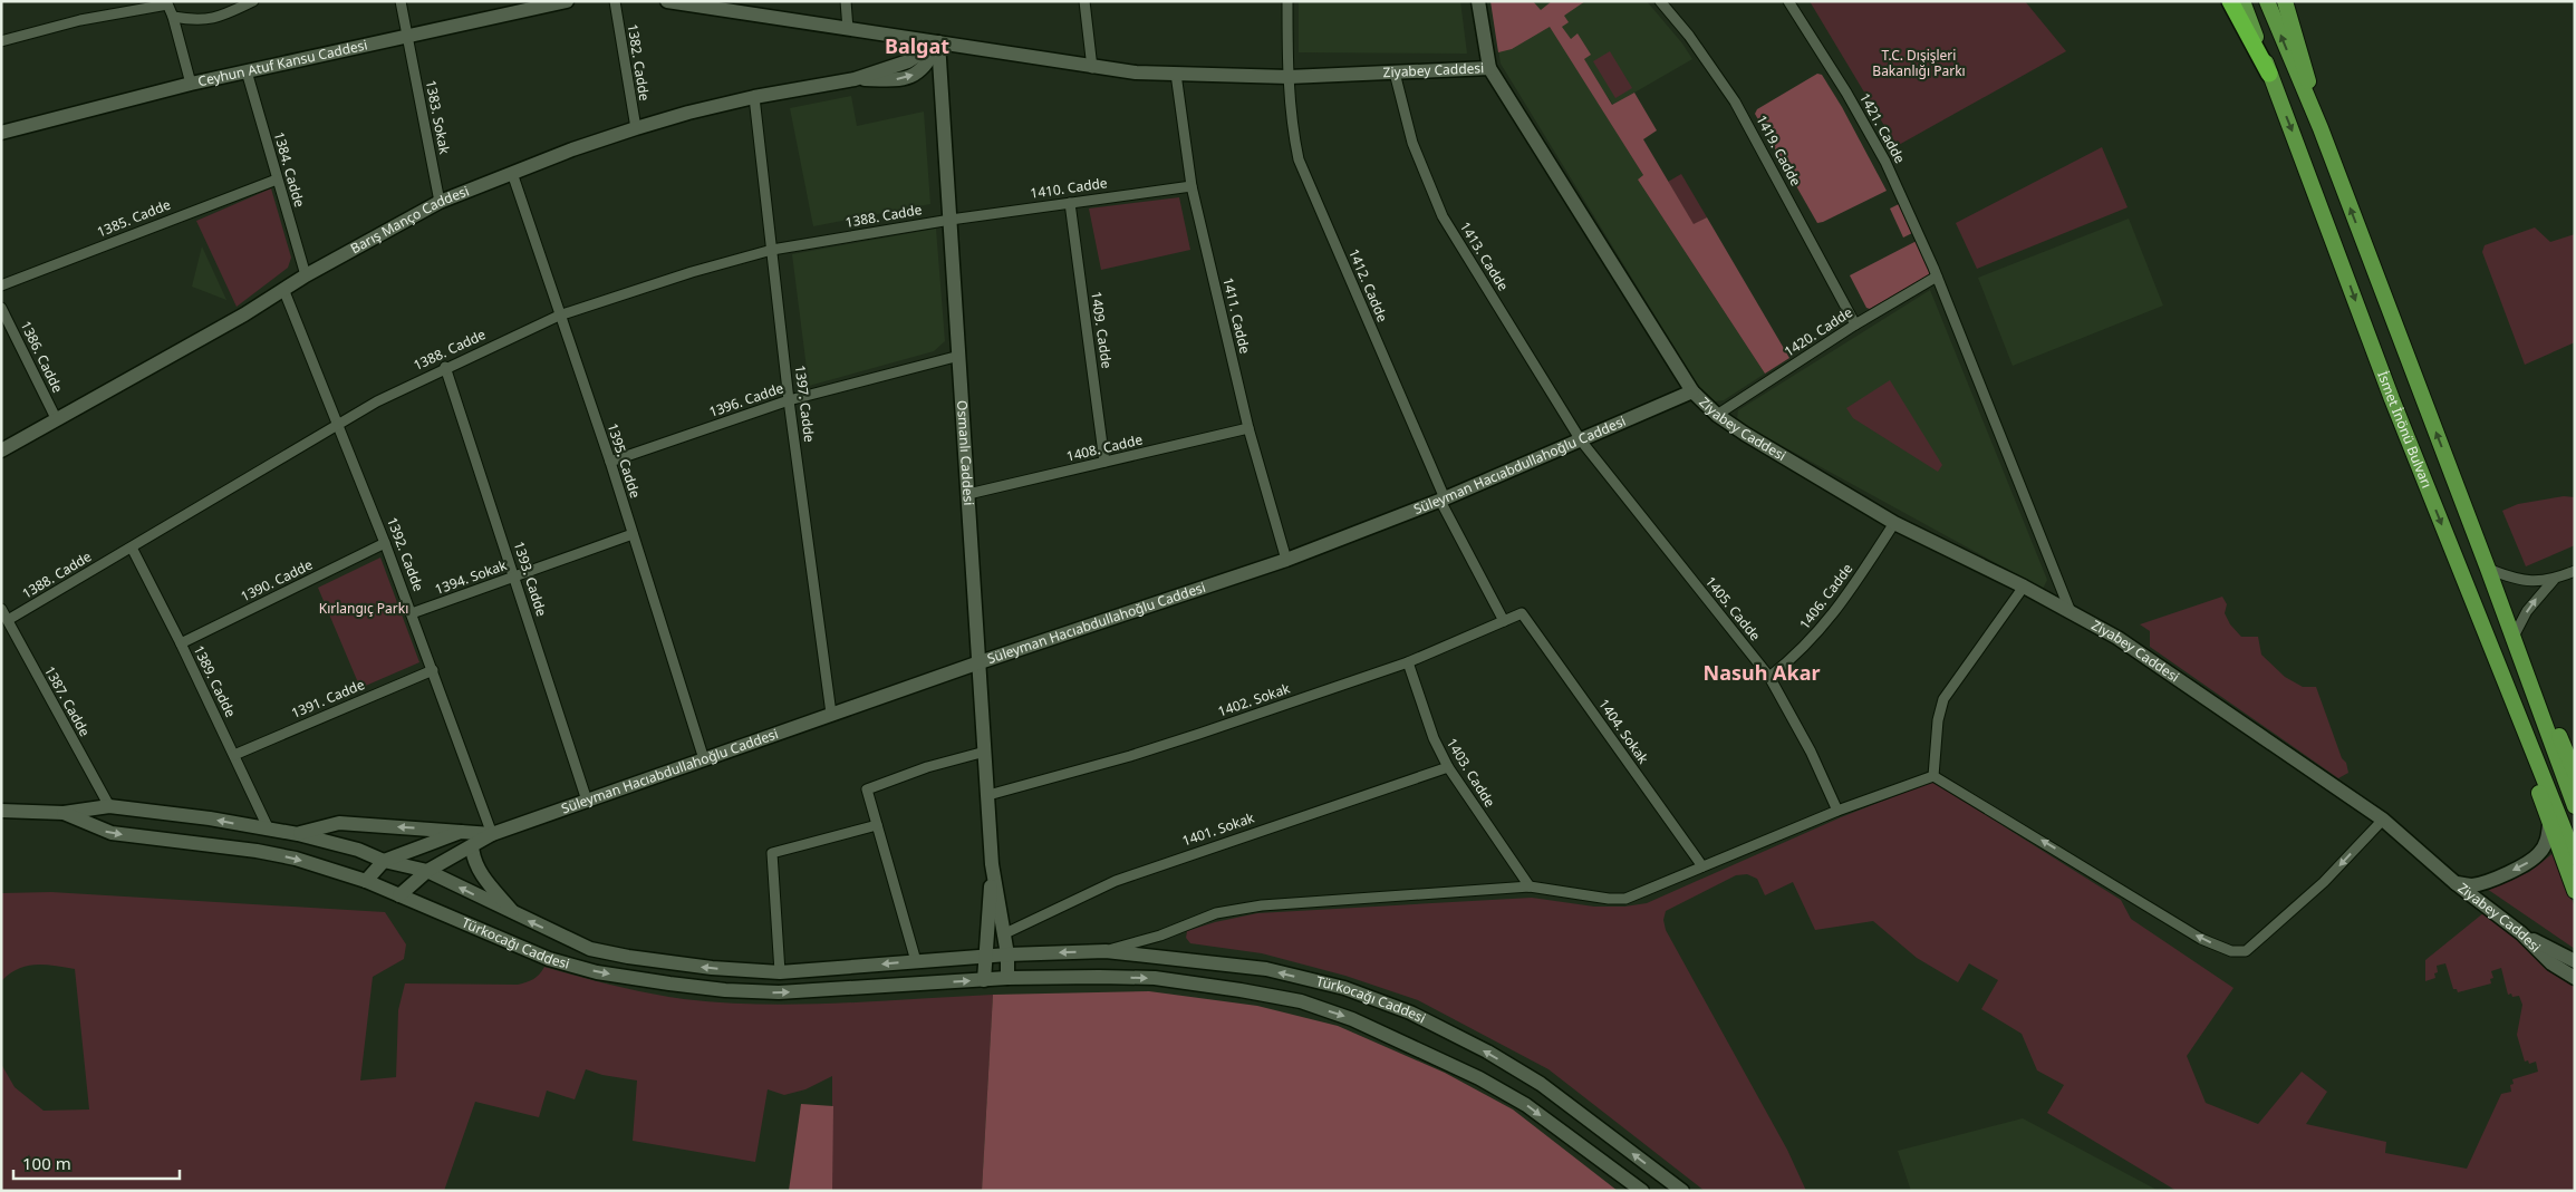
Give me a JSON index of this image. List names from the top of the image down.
{
  "streets": {
    "main road": [
      "Ceyhun Atuf Kansu Caddesi",
      "Ziyabey Caddesi",
      "Barış Manço Caddesi",
      "İsmet İnönü Bulvarı",
      "Osmanlı Caddesi",
      "Süleyman Hacıabdullahoğlu Caddesi",
      "Türkocağı Caddesi"
    ],
    "street": [
      "1382. Cadde",
      "1383. Sokak",
      "1421. Cadde",
      "1419. Cadde",
      "1384. Cadde",
      "1410. Cadde",
      "1388. Cadde",
      "1385. Cadde",
      "1413. Cadde",
      "1412. Cadde",
      "1411. Cadde",
      "1409. Cadde",
      "1420. Cadde",
      "1386. Cadde",
      "1396. Cadde",
      "1397. Cadde",
      "1408. Cadde",
      "1395. Cadde",
      "1392. Cadde",
      "1394. Sokak",
      "1393. Cadde",
      "1390. Cadde",
      "1406. Cadde",
      "1405. Cadde",
      "1389. Cadde",
      "1391. Cadde",
      "1402. Sokak",
      "1387. Cadde",
      "1404. Sokak",
      "1403. Cadde",
      "1401. Sokak"
    ]
  },
  "crossings": [
    ["1382. Cadde", "Barış Manço Caddesi"],
    ["Ceyhun Atuf Kansu Caddesi", "1383. Sokak"],
    ["Ceyhun Atuf Kansu Caddesi", "1384. Cadde"],
    ["Ziyabey Caddesi", "1421. Cadde"],
    ["Ziyabey Caddesi", "Barış Manço Caddesi"],
    ["Ziyabey Caddesi", "1413. Cadde"],
    ["Ziyabey Caddesi", "1412. Cadde"],
    ["Ziyabey Caddesi", "1411. Cadde"],
    ["Ziyabey Caddesi", "1420. Cadde"],
    ["Ziyabey Caddesi", "Osmanlı Caddesi"],
    ["Ziyabey Caddesi", "Süleyman Hacıabdullahoğlu Caddesi"],
    ["Ziyabey Caddesi", "1406. Cadde"],
    ["1383. Sokak", "Barış Manço Caddesi"],
    ["1421. Cadde", "1420. Cadde"],
    ["1419. Cadde", "1420. Cadde"],
    ["1384. Cadde", "1385. Cadde"],
    ["1384. Cadde", "Barış Manço Caddesi"],
    ["1410. Cadde", "1388. Cadde"],
    ["1410. Cadde", "1411. Cadde"],
    ["1410. Cadde", "1409. Cadde"],
    ["1410. Cadde", "Osmanlı Caddesi"],
    ["1388. Cadde", "1397. Cadde"],
    ["1388. Cadde", "Osmanlı Caddesi"],
    ["1388. Cadde", "1395. Cadde"],
    ["1388. Cadde", "1392. Cadde"],
    ["1388. Cadde", "1393. Cadde"],
    ["1388. Cadde", "1389. Cadde"],
    ["1388. Cadde", "1387. Cadde"],
    ["Barış Manço Caddesi", "1386. Cadde"],
    ["Barış Manço Caddesi", "1397. Cadde"],
    ["Barış Manço Caddesi", "Osmanlı Caddesi"],
    ["Barış Manço Caddesi", "1395. Cadde"],
    ["Barış Manço Caddesi", "1392. Cadde"],
    ["1413. Cadde", "Süleyman Hacıabdullahoğlu Caddesi"],
    ["1413. Cadde", "1405. Cadde"],
    ["1412. Cadde", "Süleyman Hacıabdullahoğlu Caddesi"],
    ["1411. Cadde", "1408. Cadde"],
    ["1411. Cadde", "Süleyman Hacıabdullahoğlu Caddesi"],
    ["1409. Cadde", "1408. Cadde"],
    ["1396. Cadde", "1397. Cadde"],
    ["1396. Cadde", "Osmanlı Caddesi"],
    ["1396. Cadde", "1395. Cadde"],
    ["1397. Cadde", "Süleyman Hacıabdullahoğlu Caddesi"],
    ["1408. Cadde", "Osmanlı Caddesi"],
    ["Osmanlı Caddesi", "Süleyman Hacıabdullahoğlu Caddesi"],
    ["Osmanlı Caddesi", "1402. Sokak"],
    ["Osmanlı Caddesi", "1401. Sokak"],
    ["Osmanlı Caddesi", "Türkocağı Caddesi"],
    ["1395. Cadde", "Süleyman Hacıabdullahoğlu Caddesi"],
    ["1395. Cadde", "1394. Sokak"],
    ["Süleyman Hacıabdullahoğlu Caddesi", "1392. Cadde"],
    ["Süleyman Hacıabdullahoğlu Caddesi", "1393. Cadde"],
    ["Süleyman Hacıabdullahoğlu Caddesi", "1405. Cadde"],
    ["Süleyman Hacıabdullahoğlu Caddesi", "Türkocağı Caddesi"],
    ["1392. Cadde", "1394. Sokak"],
    ["1392. Cadde", "1390. Cadde"],
    ["1392. Cadde", "1391. Cadde"],
    ["1394. Sokak", "1393. Cadde"],
    ["1390. Cadde", "1389. Cadde"],
    ["1406. Cadde", "1405. Cadde"],
    ["1389. Cadde", "1391. Cadde"],
    ["1389. Cadde", "Türkocağı Caddesi"],
    ["1402. Sokak", "1404. Sokak"],
    ["1402. Sokak", "1403. Cadde"],
    ["1387. Cadde", "Türkocağı Caddesi"],
    ["1403. Cadde", "1401. Sokak"]
  ],
  "districts": ["Balgat", "Nasuh Akar"],
  "parks": ["T.C. Dışişleri Bakanlığı Parkı", "Kırlangıç Parkı"],
  "scale_bar": "100 m"
}
